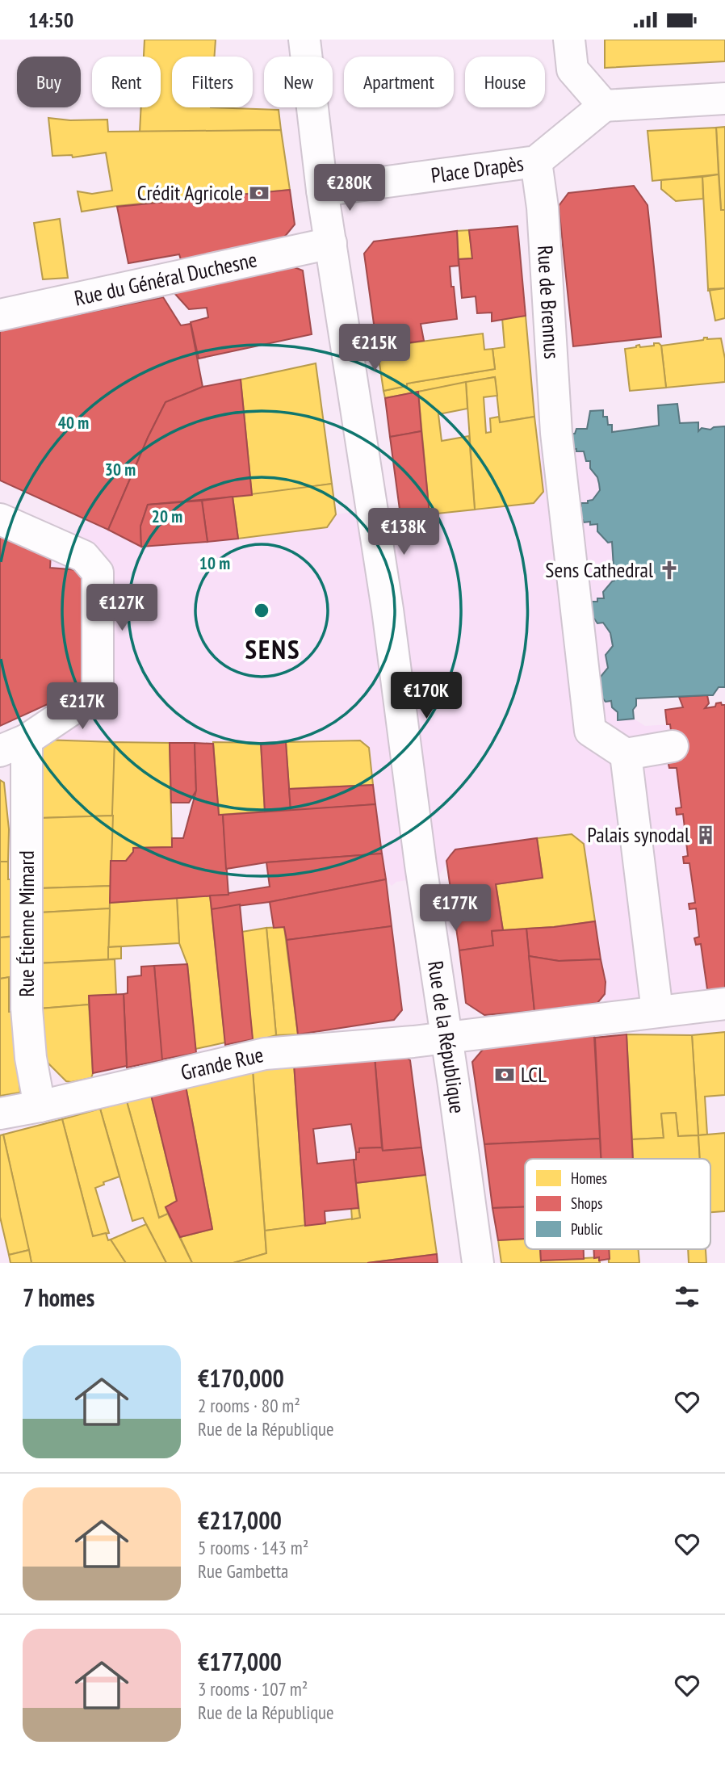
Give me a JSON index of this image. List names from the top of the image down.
{
  "streets": {
    "street": [
      "Place Drapès",
      "Rue du Général Duchesne",
      "Rue de Brennus",
      "Rue Étienne Mimard",
      "Rue de la République",
      "Grande Rue"
    ]
  },
  "crossings": [
    ["Place Drapès", "Rue de Brennus"],
    ["Place Drapès", "Rue de la République"],
    ["Rue du Général Duchesne", "Rue de la République"],
    ["Rue Étienne Mimard", "Grande Rue"],
    ["Rue de la République", "Grande Rue"]
  ],
  "districts": ["SENS"],
  "places": {
    "bank": ["Crédit Agricole", "LCL"],
    "church": ["Sens Cathedral"],
    "building": ["Palais synodal"]
  },
  "legend": ["Homes", "Shops", "Public"],
  "page": {
    "status": "14:50",
    "chip": [
      "Buy",
      "Rent",
      "Filters",
      "New",
      "Apartment",
      "House"
    ],
    "price": [
      "€280K",
      "€215K",
      "€138K",
      "€127K",
      "€170K",
      "€217K",
      "€177K"
    ],
    "heading": "7 homes",
    "list": [
      {
        "name": "€170,000",
        "note": "2 rooms · 80 m² · Rue de la République"
      },
      {
        "name": "€217,000",
        "note": "5 rooms · 143 m² · Rue Gambetta"
      },
      {
        "name": "€177,000",
        "note": "3 rooms · 107 m² · Rue de la République"
      }
    ]
  },
  "rings": [
    "40 m",
    "30 m",
    "20 m",
    "10 m"
  ]
}
